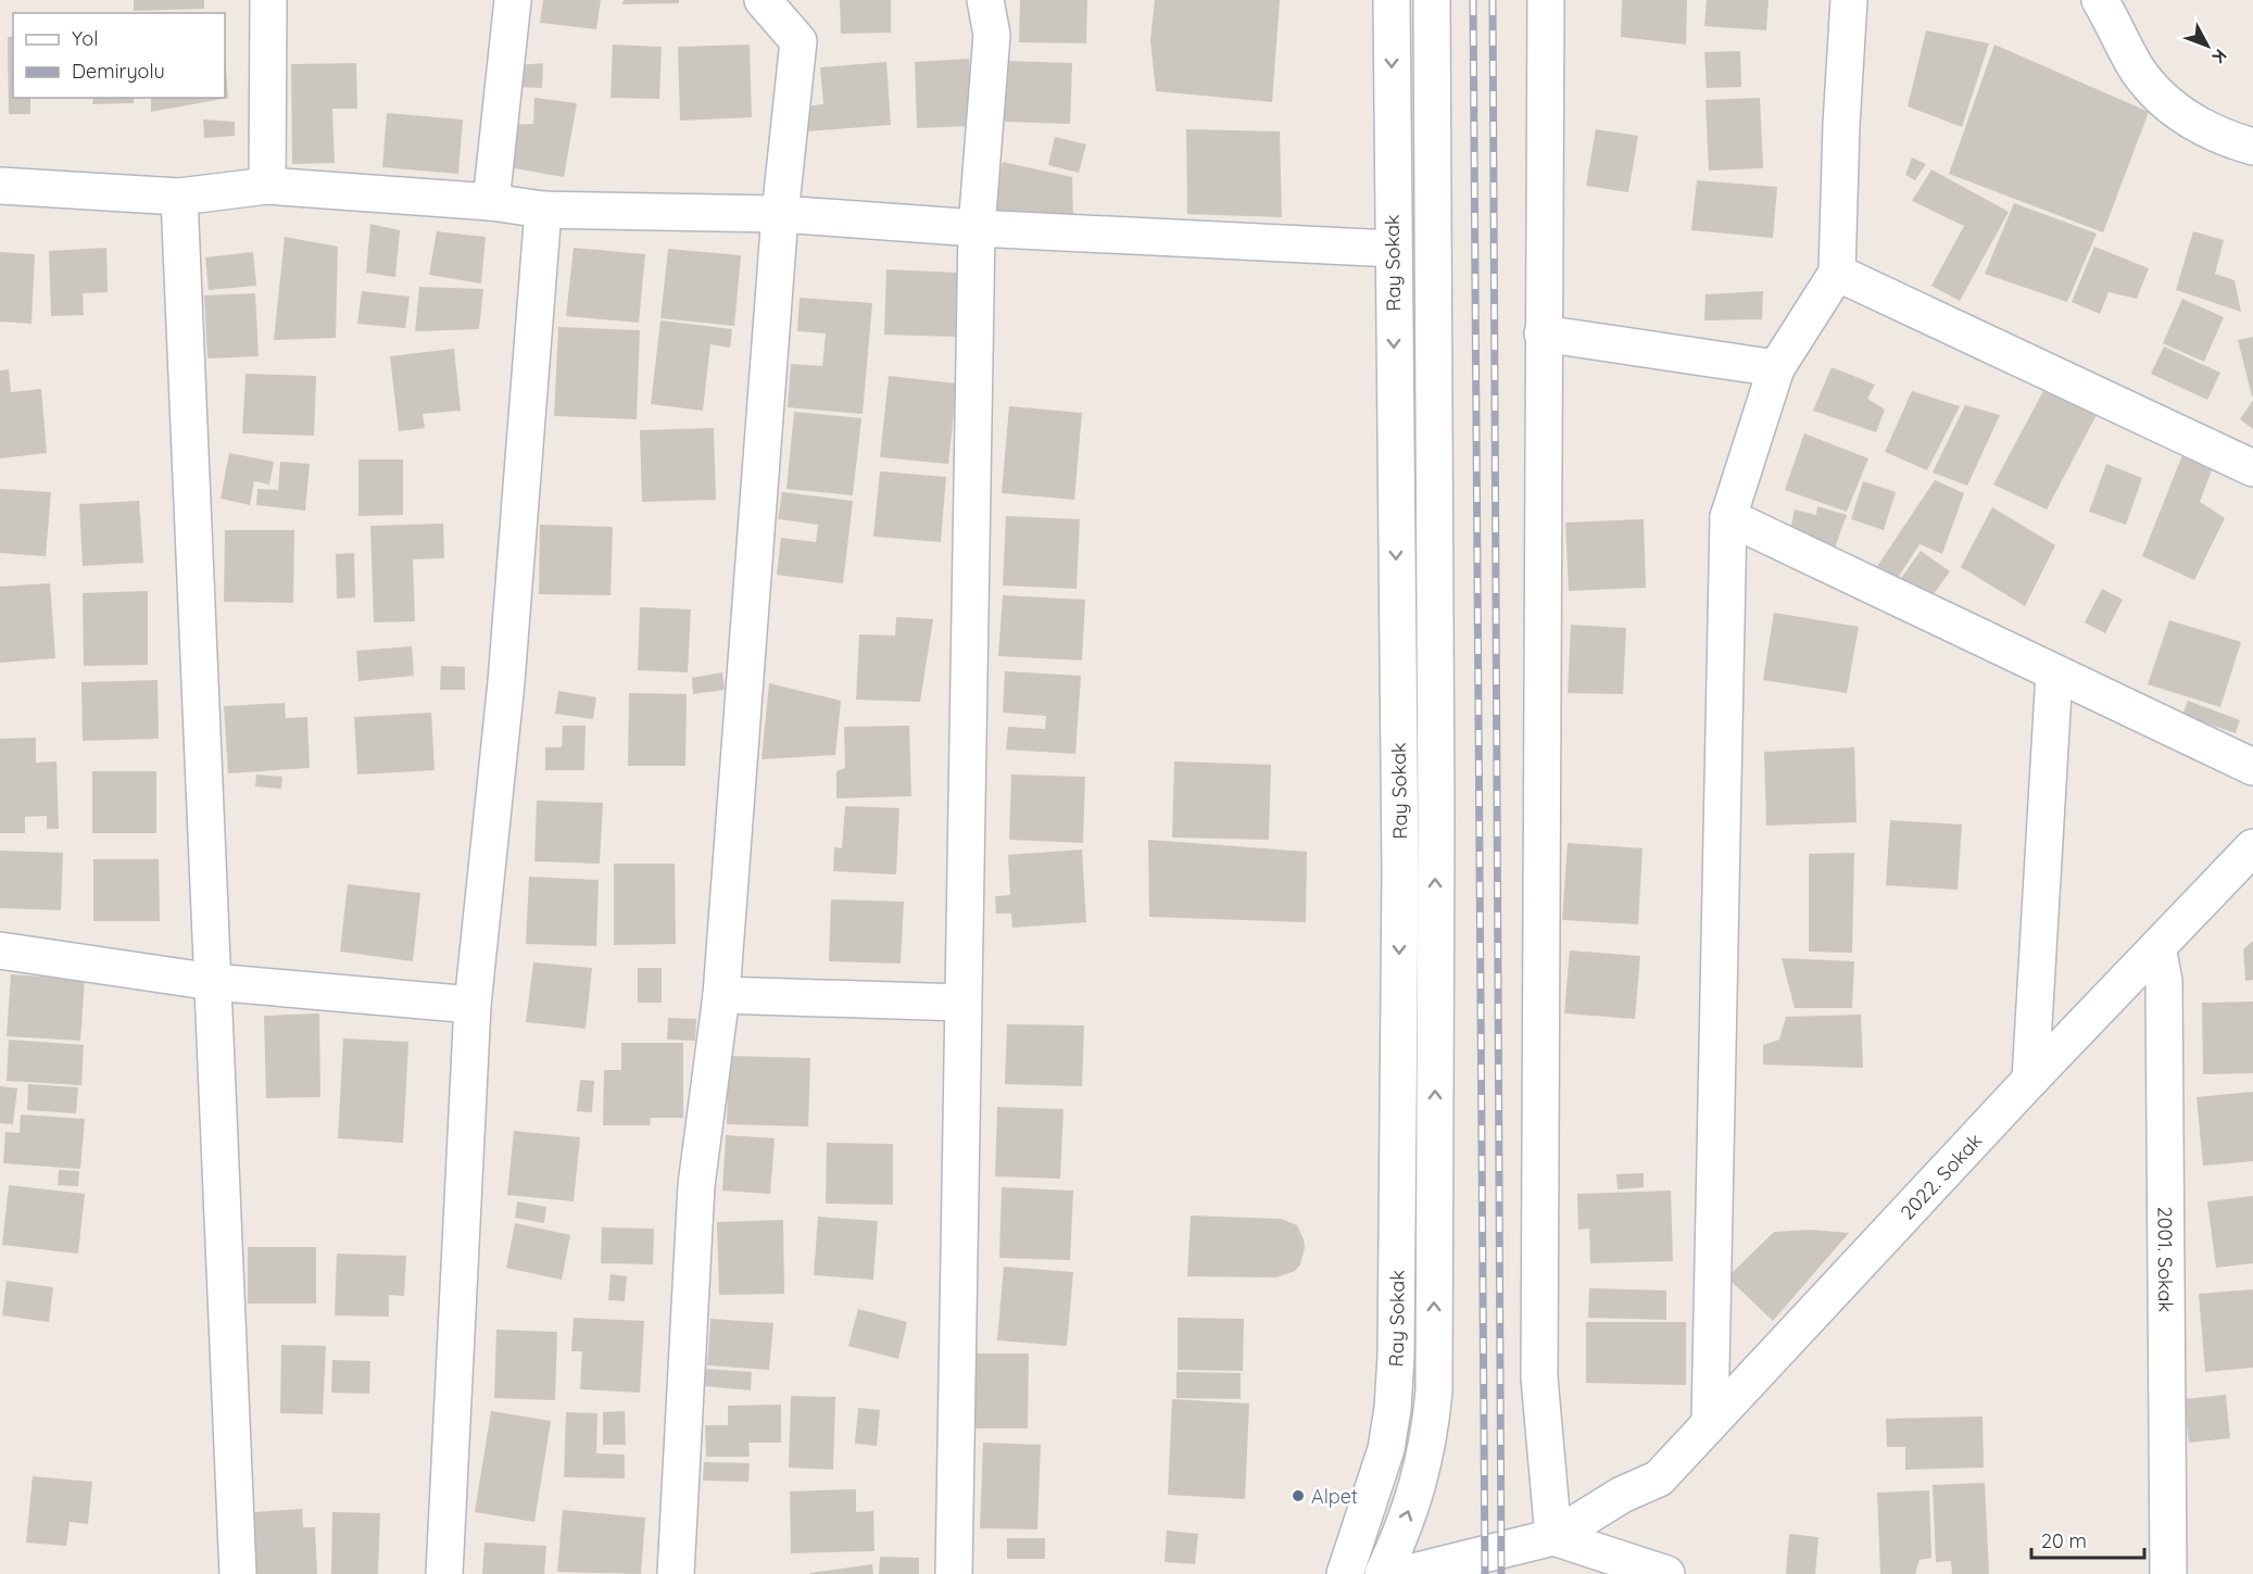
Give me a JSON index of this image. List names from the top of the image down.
{
  "streets": {
    "street": ["Ray Sokak", "2022. Sokak", "2001. Sokak"]
  },
  "crossings": [
    ["2022. Sokak", "2001. Sokak"]
  ],
  "places": ["Alpet"],
  "legend": ["Yol", "Demiryolu"],
  "scale_bar": "20 m",
  "north": "bottom right"
}
